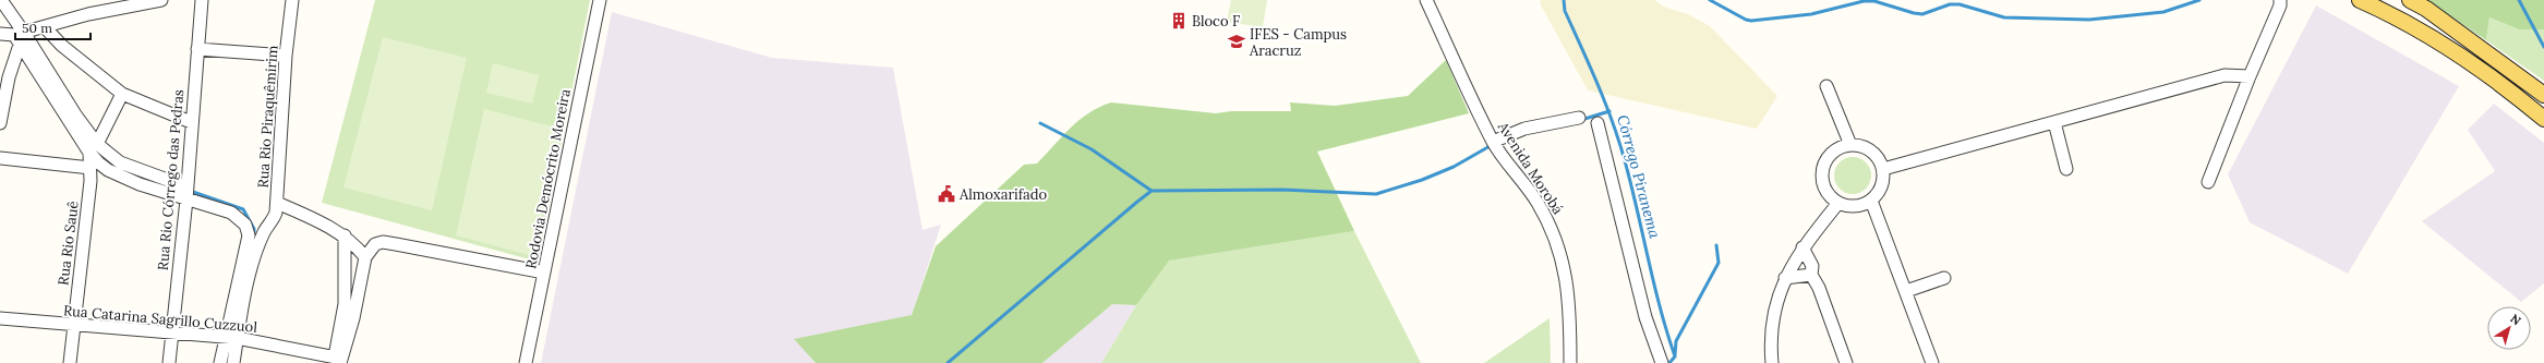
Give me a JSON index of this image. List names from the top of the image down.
{
  "streets": {
    "street": [
      "Rua Rio Piraquêmirim",
      "Avenida Morobá",
      "Rodovia Demócrito Moreira",
      "Rua Rio Córrego das Pedras",
      "Rua Rio Sauê",
      "Rua Catarina Sagrillo Cuzzuol"
    ]
  },
  "crossings": [
    ["Rua Rio Piraquêmirim", "Rua Catarina Sagrillo Cuzzuol"],
    ["Rua Rio Córrego das Pedras", "Rua Catarina Sagrillo Cuzzuol"],
    ["Rua Rio Sauê", "Rua Catarina Sagrillo Cuzzuol"]
  ],
  "water": ["Córrego Piranema"],
  "places": {
    "building": ["Bloco F"],
    "school or university": ["IFES - Campus Aracruz"],
    "public building": ["Almoxarifado"]
  },
  "scale_bar": "50 m",
  "north": "top right"
}
